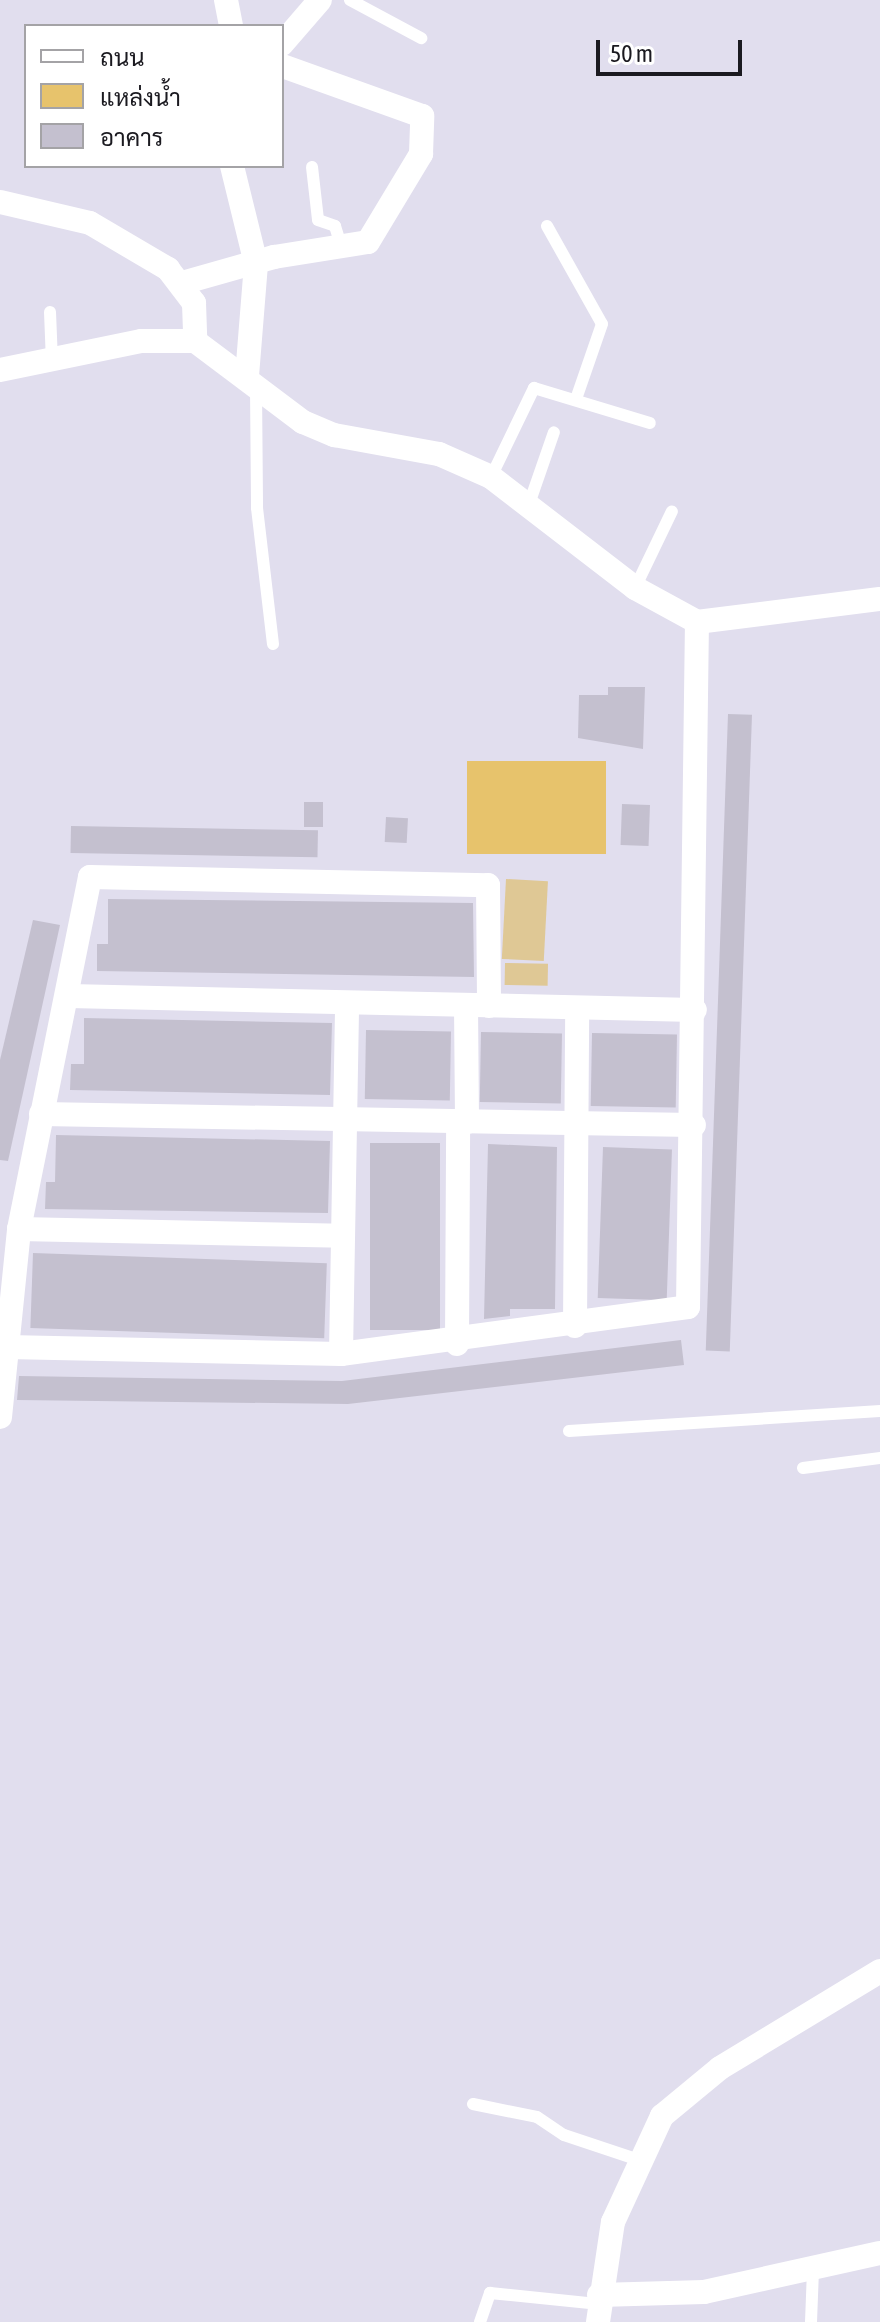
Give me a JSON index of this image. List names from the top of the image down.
{
  "legend": ["ถนน", "แหล่งน้ำ", "อาคาร"],
  "scale_bar": "50 m"
}
